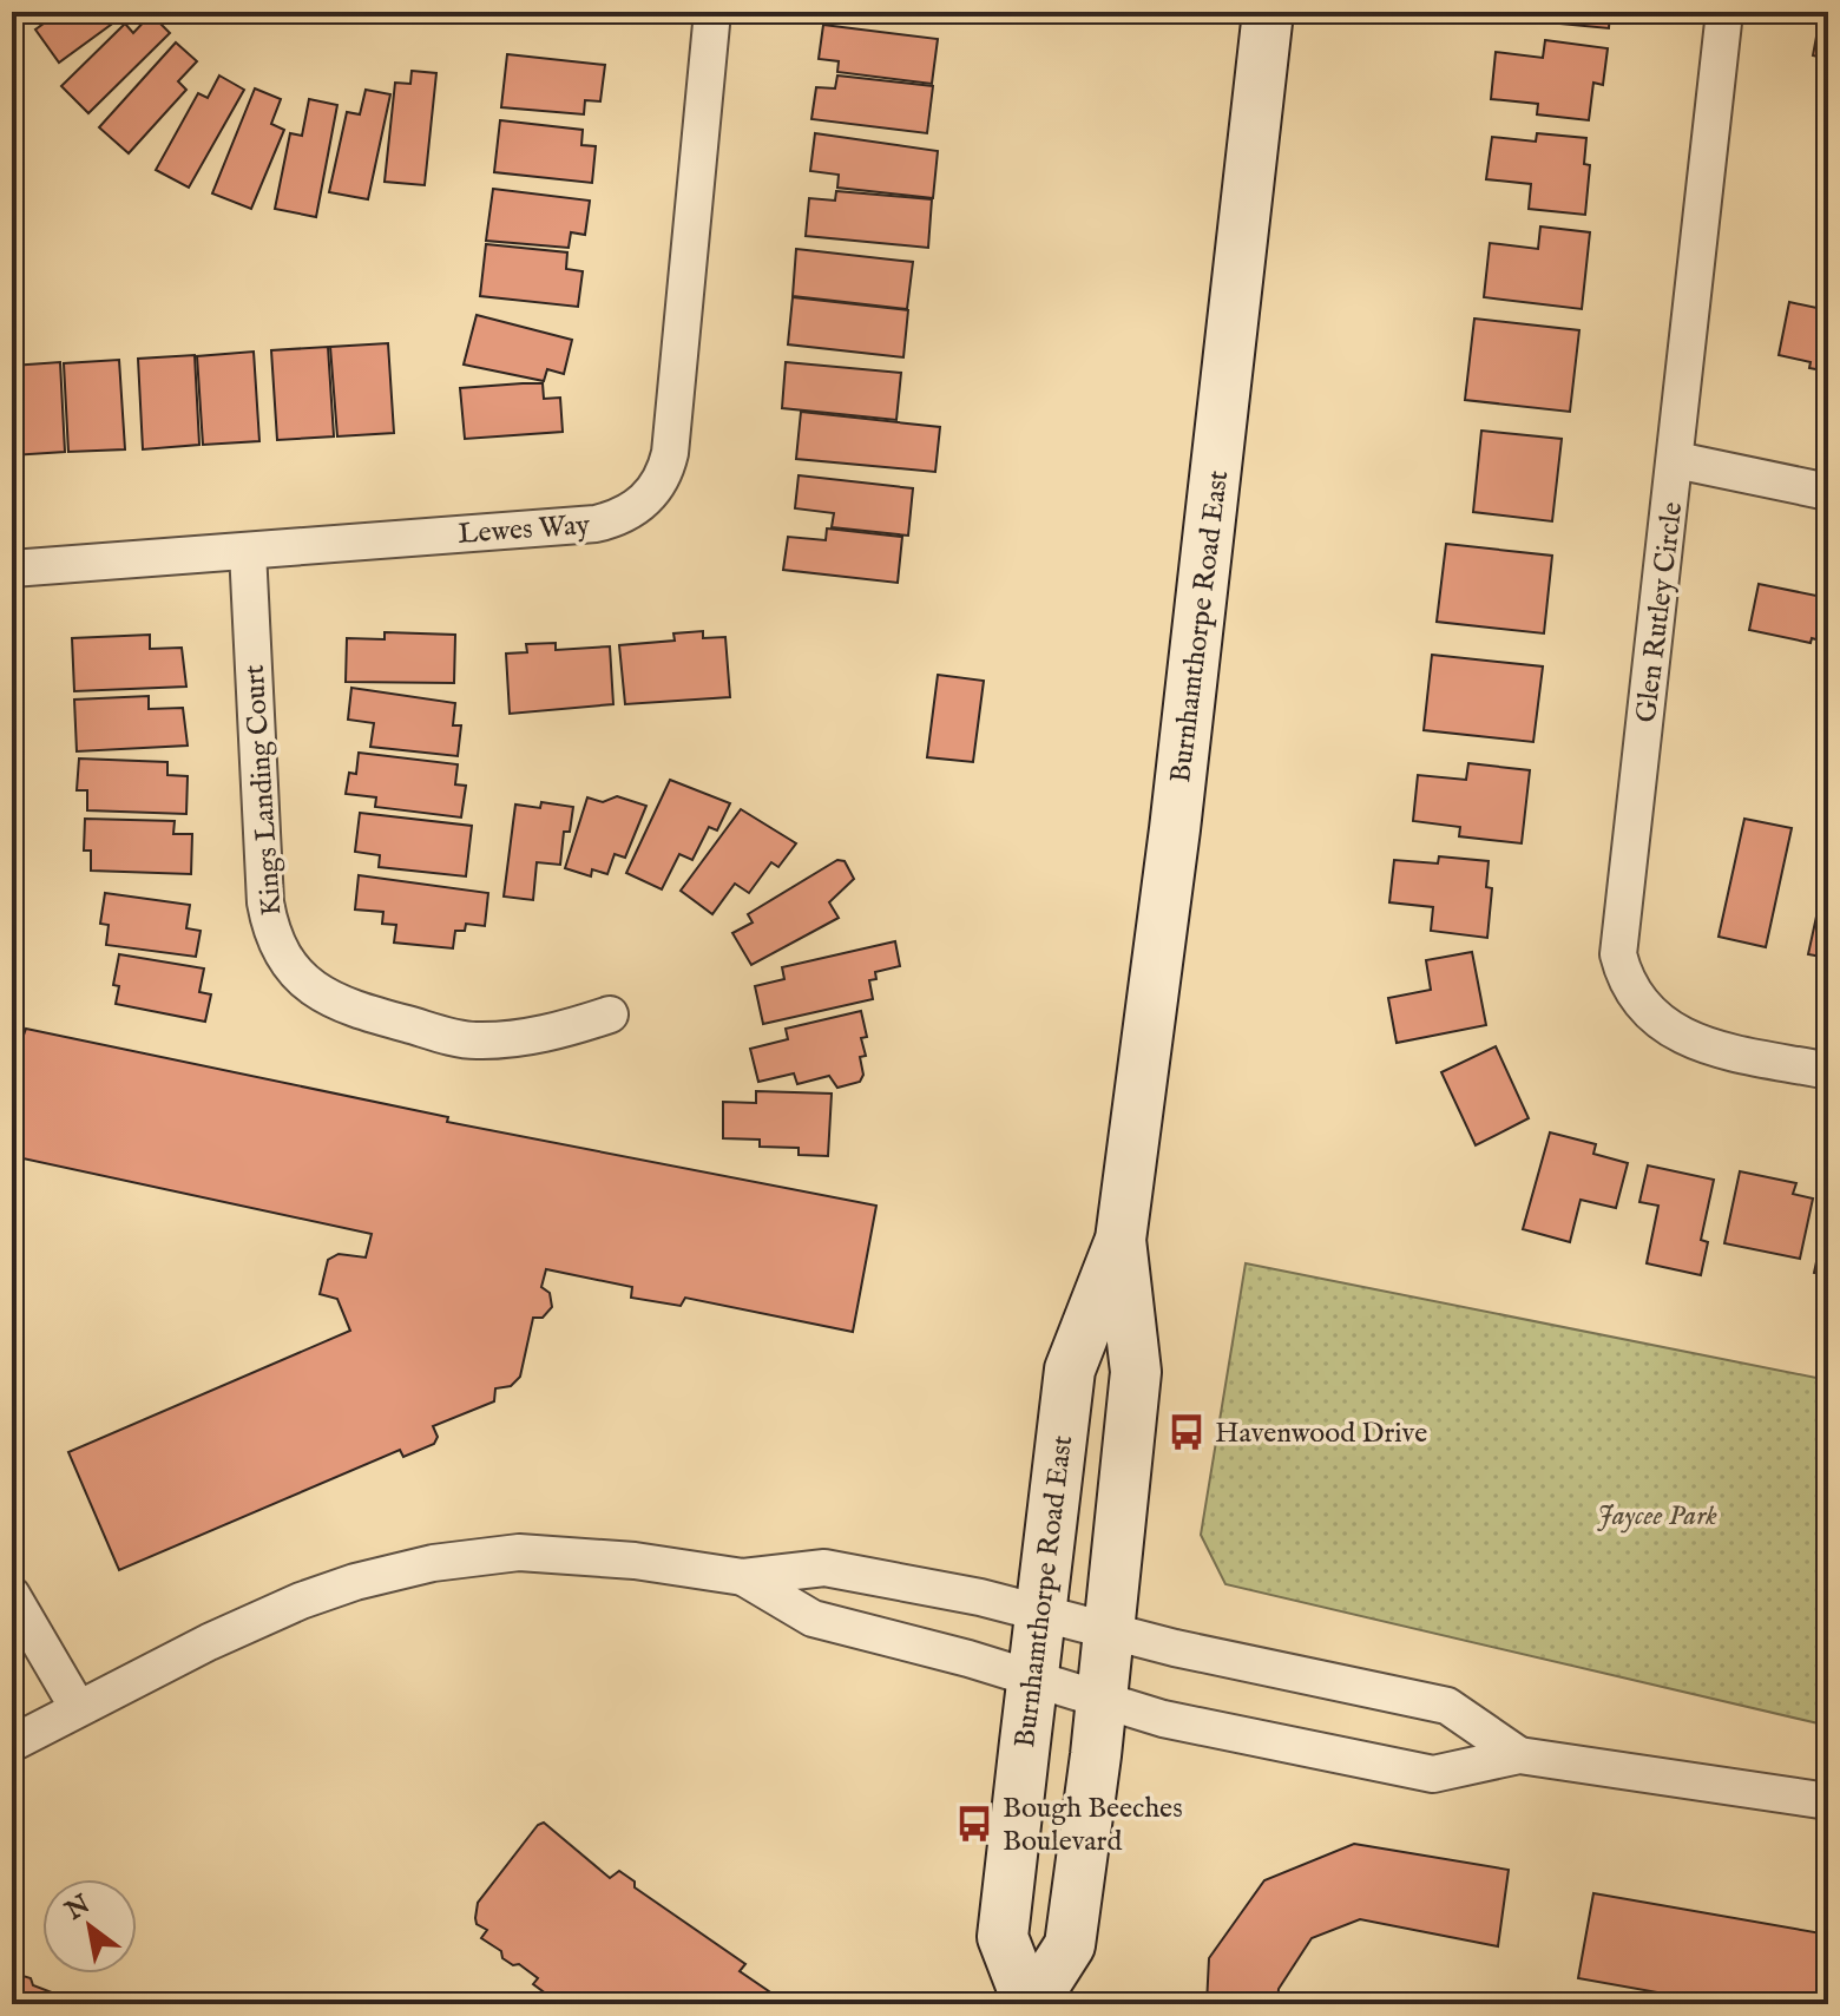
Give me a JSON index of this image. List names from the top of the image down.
{
  "streets": {
    "main road": ["Burnhamthorpe Road East"],
    "street": ["Lewes Way", "Glen Rutley Circle", "Kings Landing Court"]
  },
  "crossings": [
    ["Lewes Way", "Kings Landing Court"]
  ],
  "parks": ["Jaycee Park"],
  "places": {
    "bus stop": ["Havenwood Drive", "Bough Beeches Boulevard"]
  },
  "north": "top left"
}
